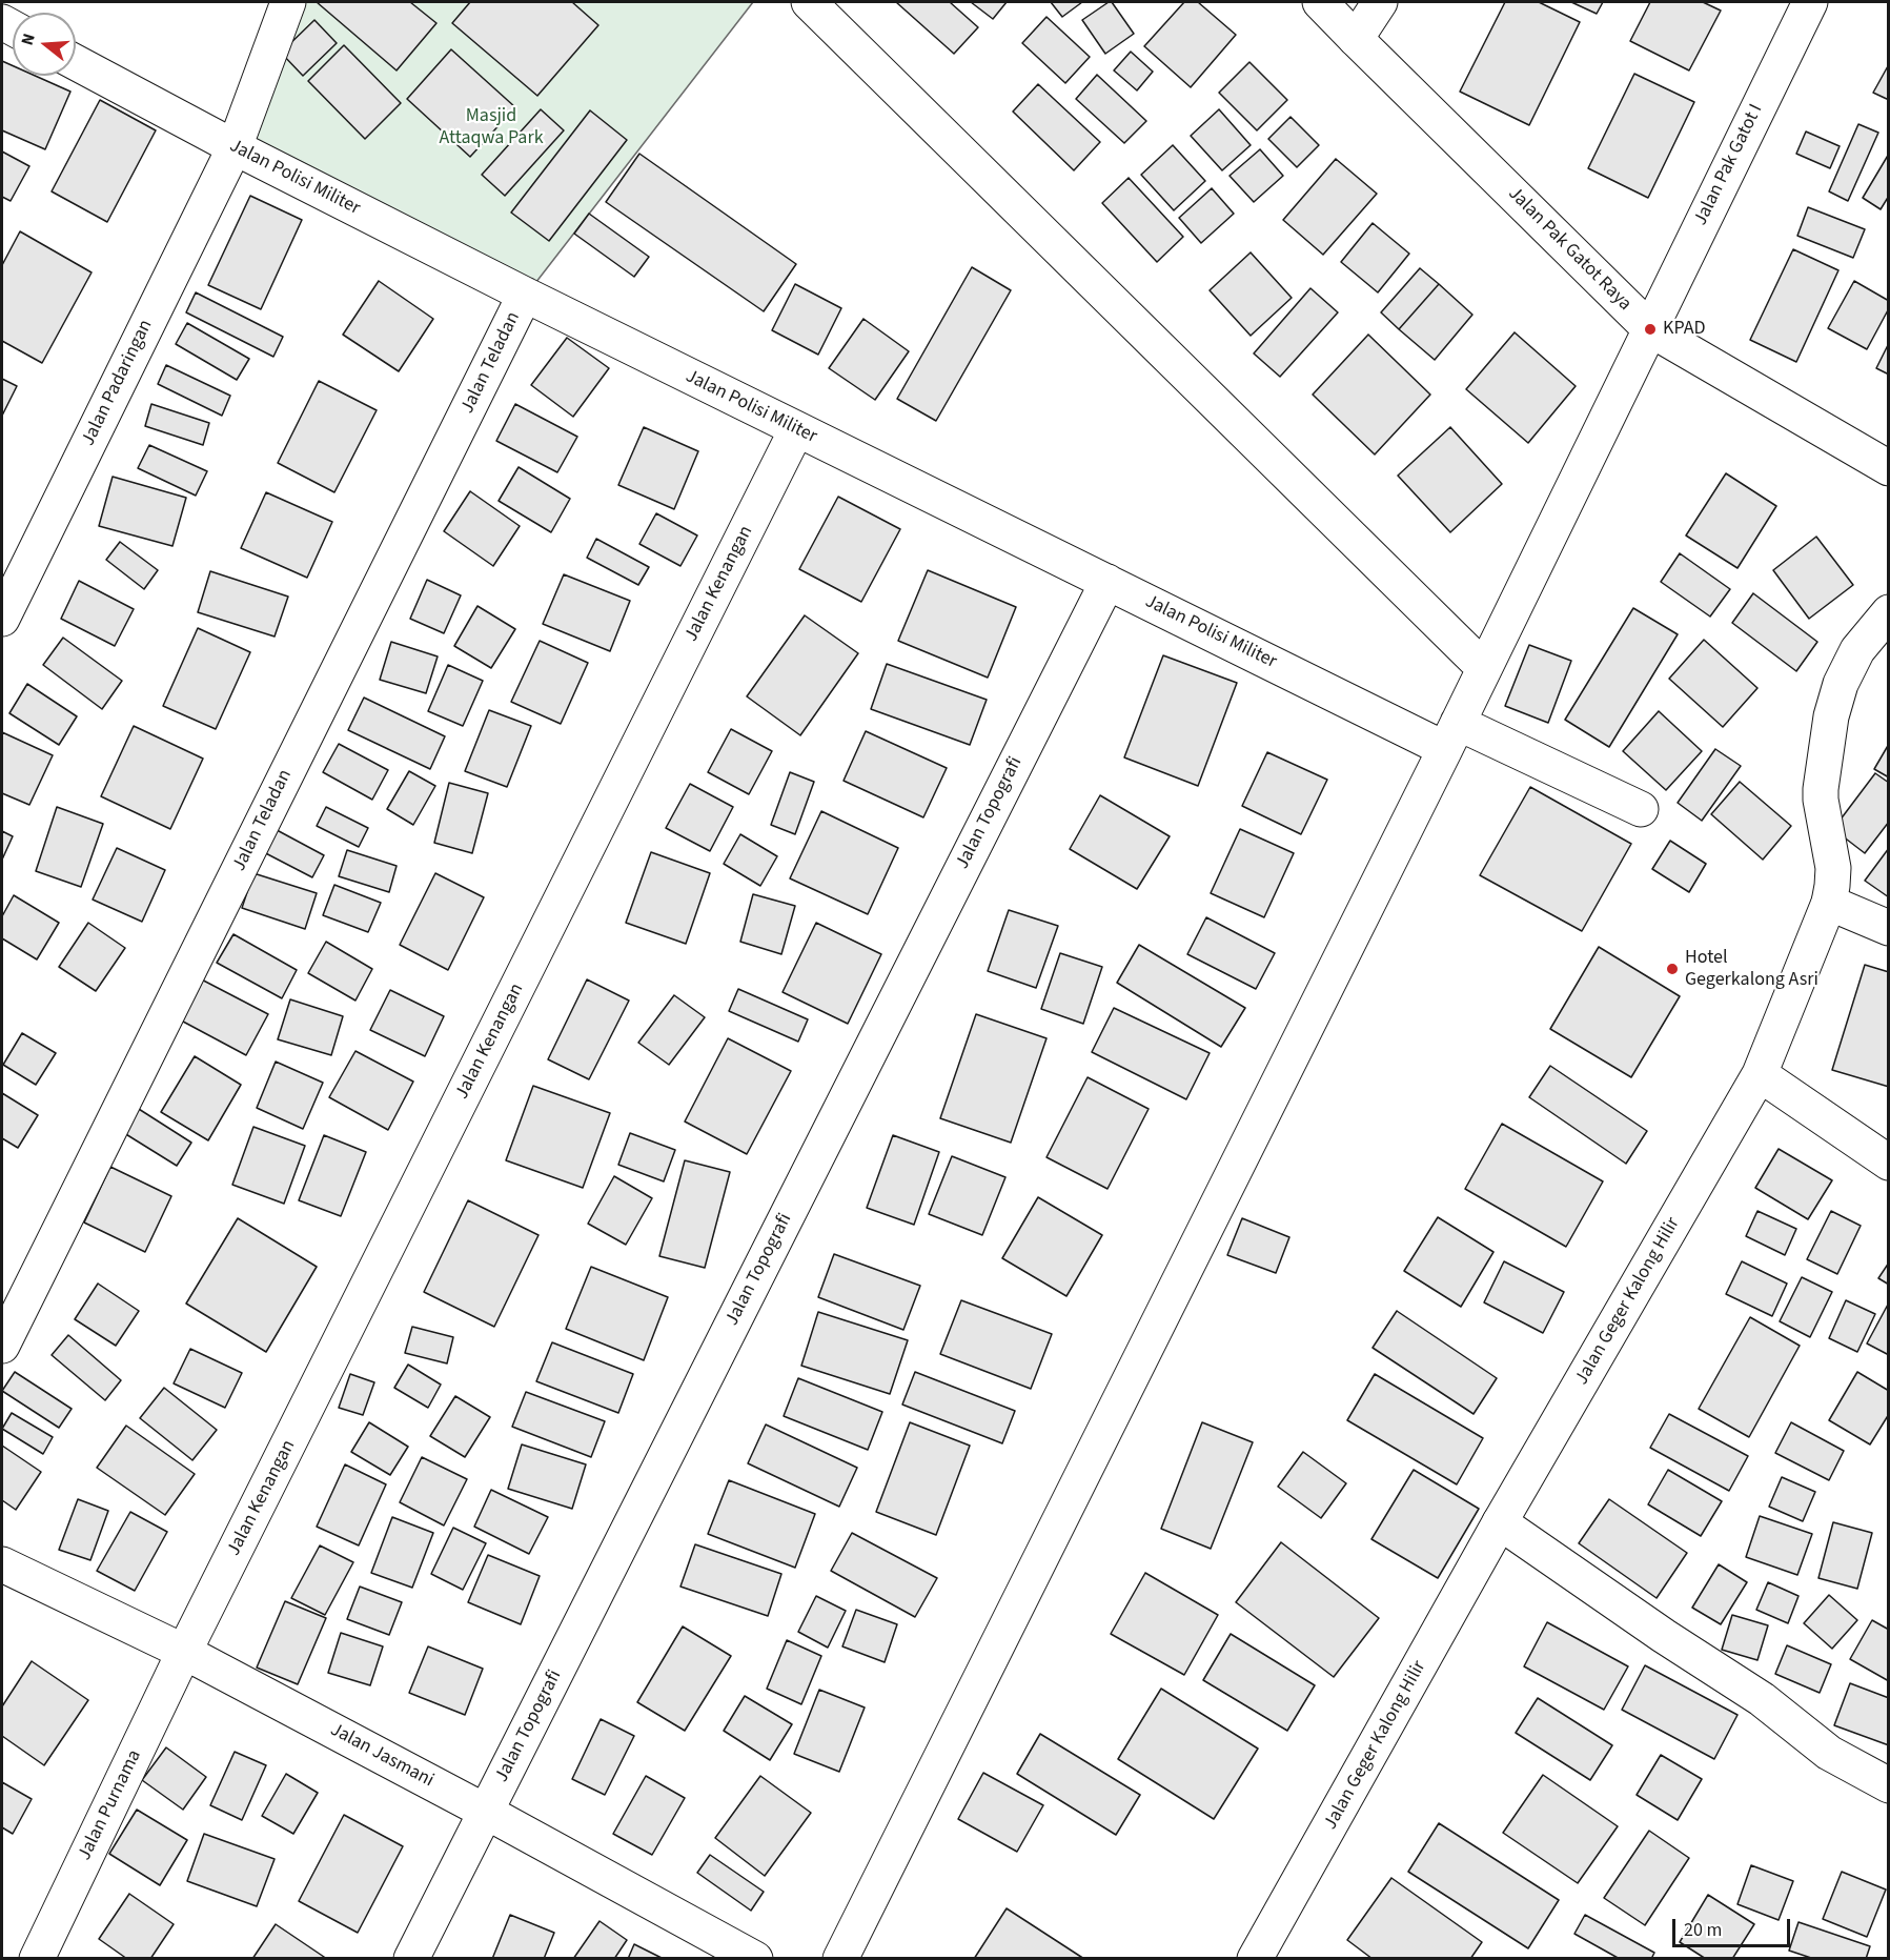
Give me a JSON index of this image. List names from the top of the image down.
{
  "streets": {
    "street": [
      "Jalan Pak Gatot I",
      "Jalan Polisi Militer",
      "Jalan Pak Gatot Raya",
      "Jalan Teladan",
      "Jalan Padaringan",
      "Jalan Kenangan",
      "Jalan Topografi",
      "Jalan Geger Kalong Hilir",
      "Jalan Jasmani",
      "Jalan Purnama"
    ]
  },
  "crossings": [
    ["Jalan Pak Gatot I", "Jalan Polisi Militer"],
    ["Jalan Pak Gatot I", "Jalan Pak Gatot Raya"],
    ["Jalan Polisi Militer", "Jalan Teladan"],
    ["Jalan Polisi Militer", "Jalan Padaringan"],
    ["Jalan Polisi Militer", "Jalan Kenangan"],
    ["Jalan Polisi Militer", "Jalan Topografi"],
    ["Jalan Kenangan", "Jalan Jasmani"],
    ["Jalan Kenangan", "Jalan Purnama"],
    ["Jalan Topografi", "Jalan Jasmani"],
    ["Jalan Jasmani", "Jalan Purnama"]
  ],
  "parks": ["Masjid Attaqwa Park"],
  "places": ["KPAD", "Hotel Gegerkalong Asri"],
  "scale_bar": "20 m",
  "north": "left"
}
